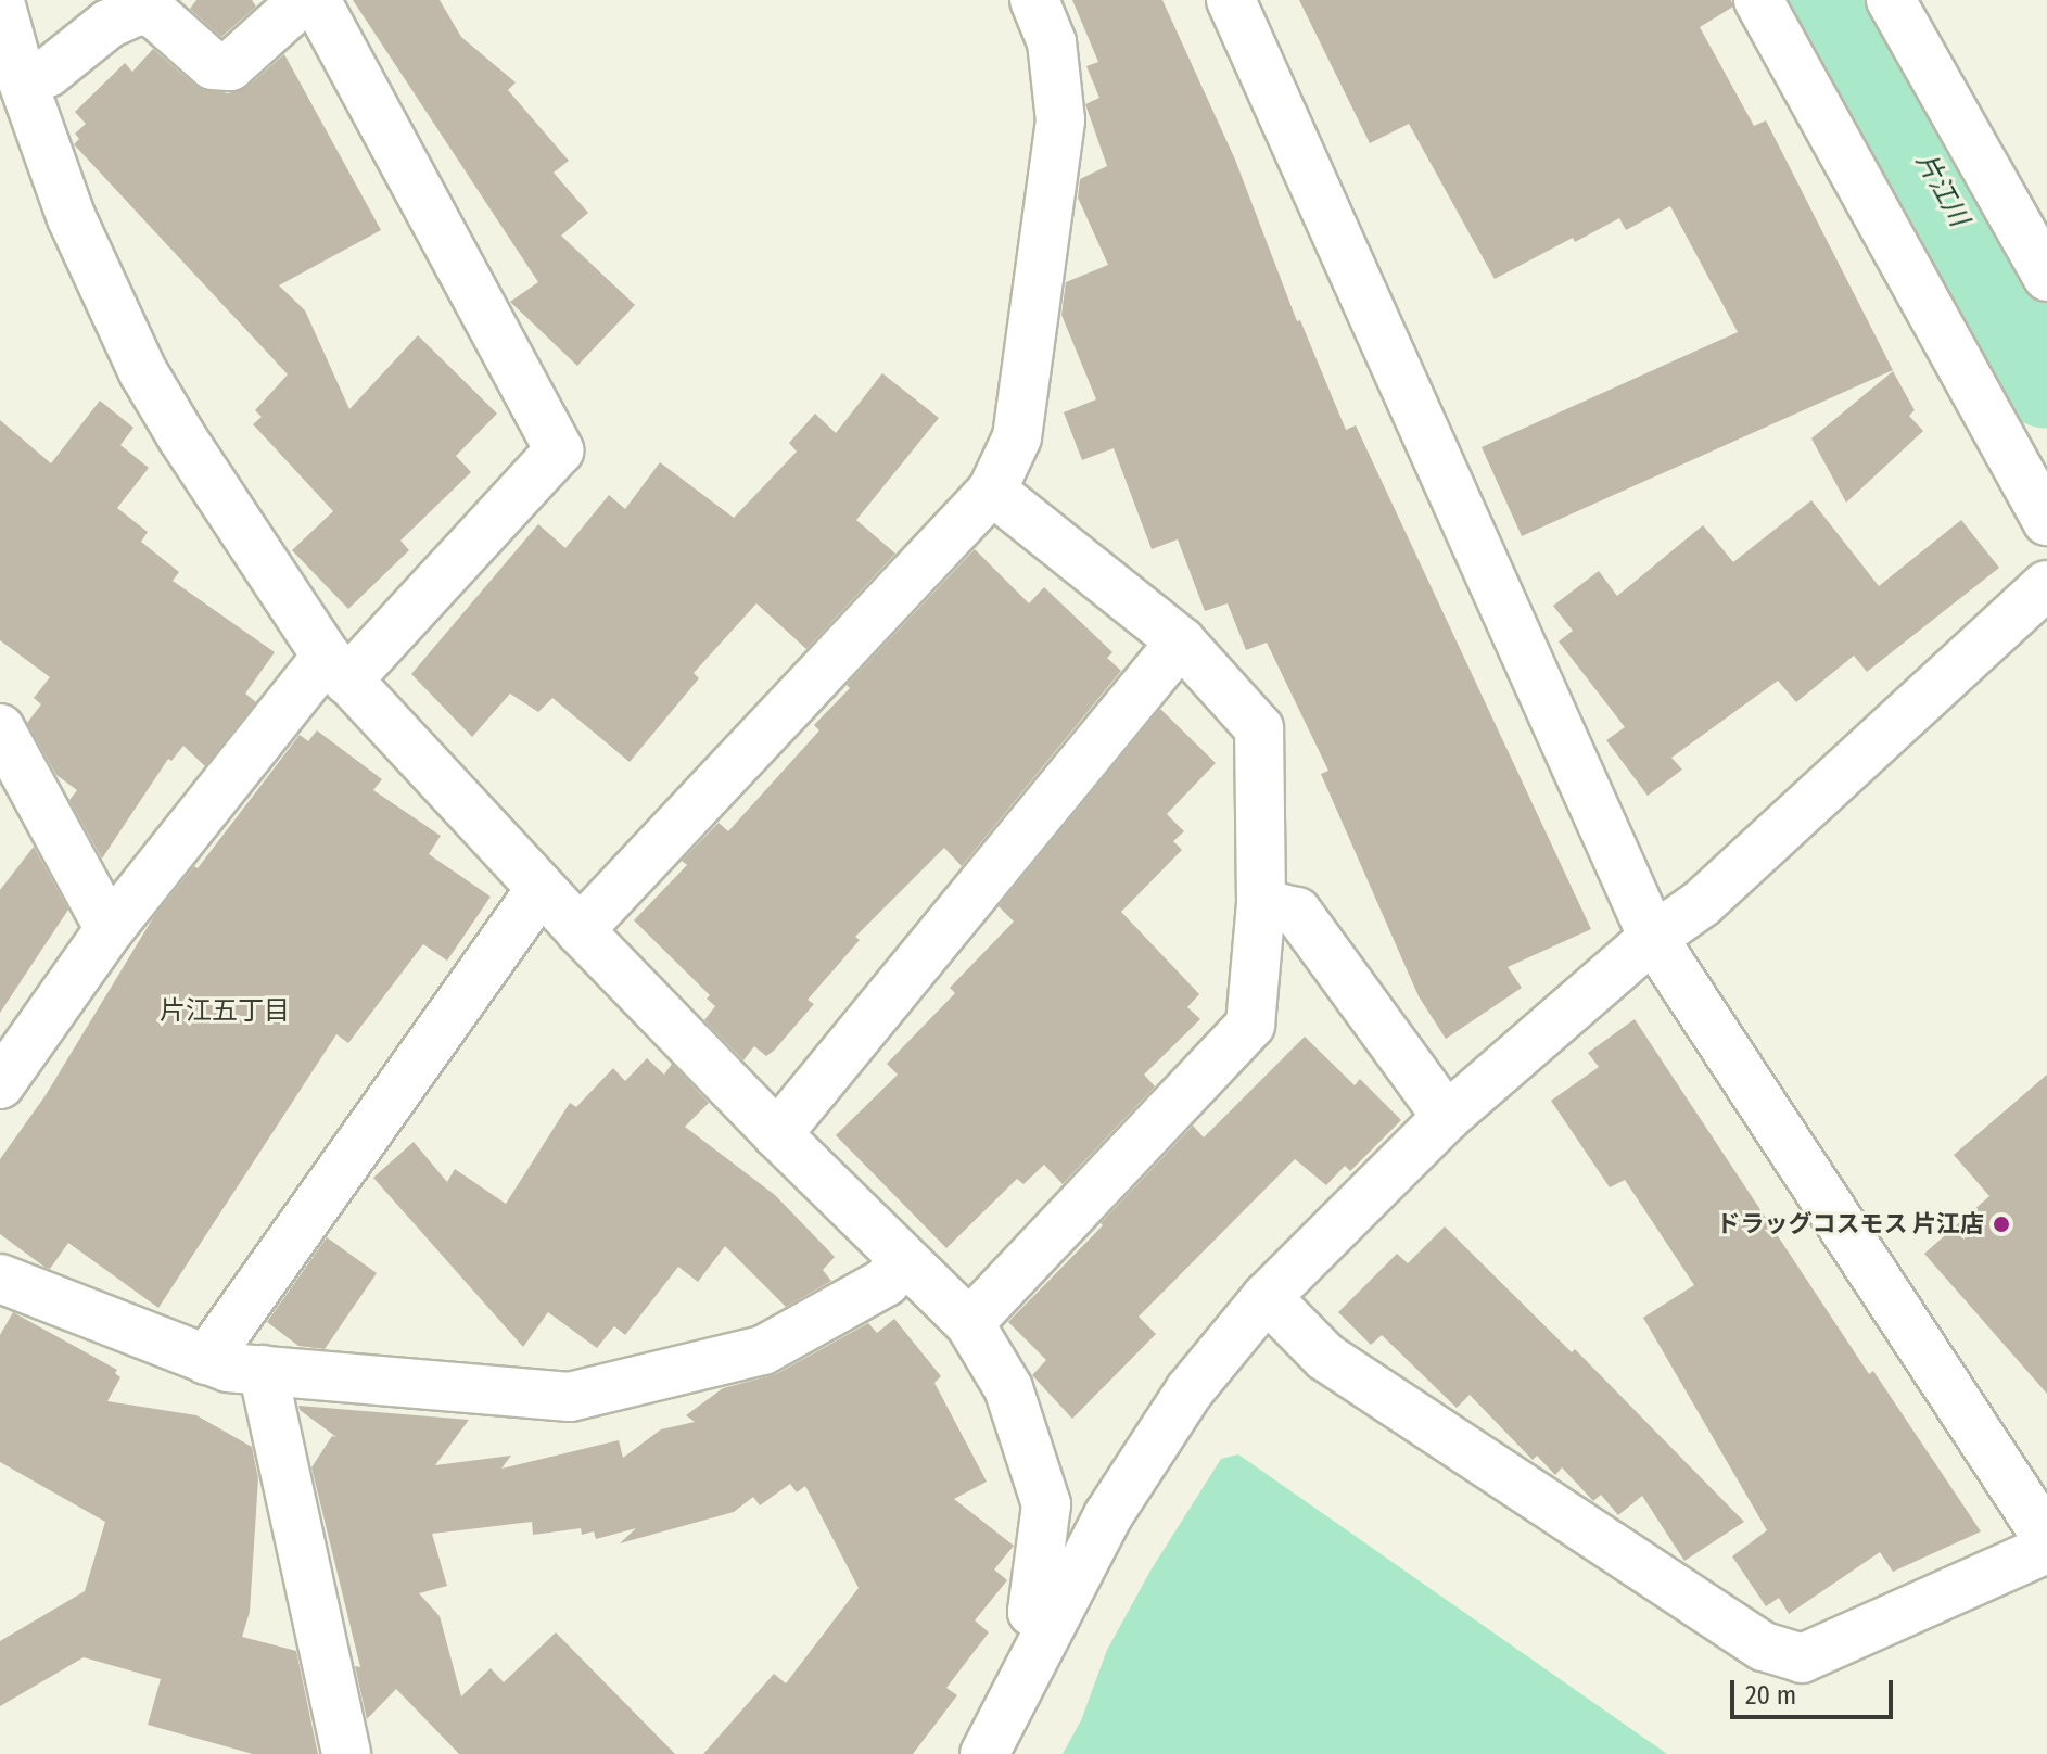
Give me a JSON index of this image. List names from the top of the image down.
{
  "districts": ["片江五丁目"],
  "water": ["片江川"],
  "places": ["ドラッグコスモス 片江店"],
  "scale_bar": "20 m"
}
